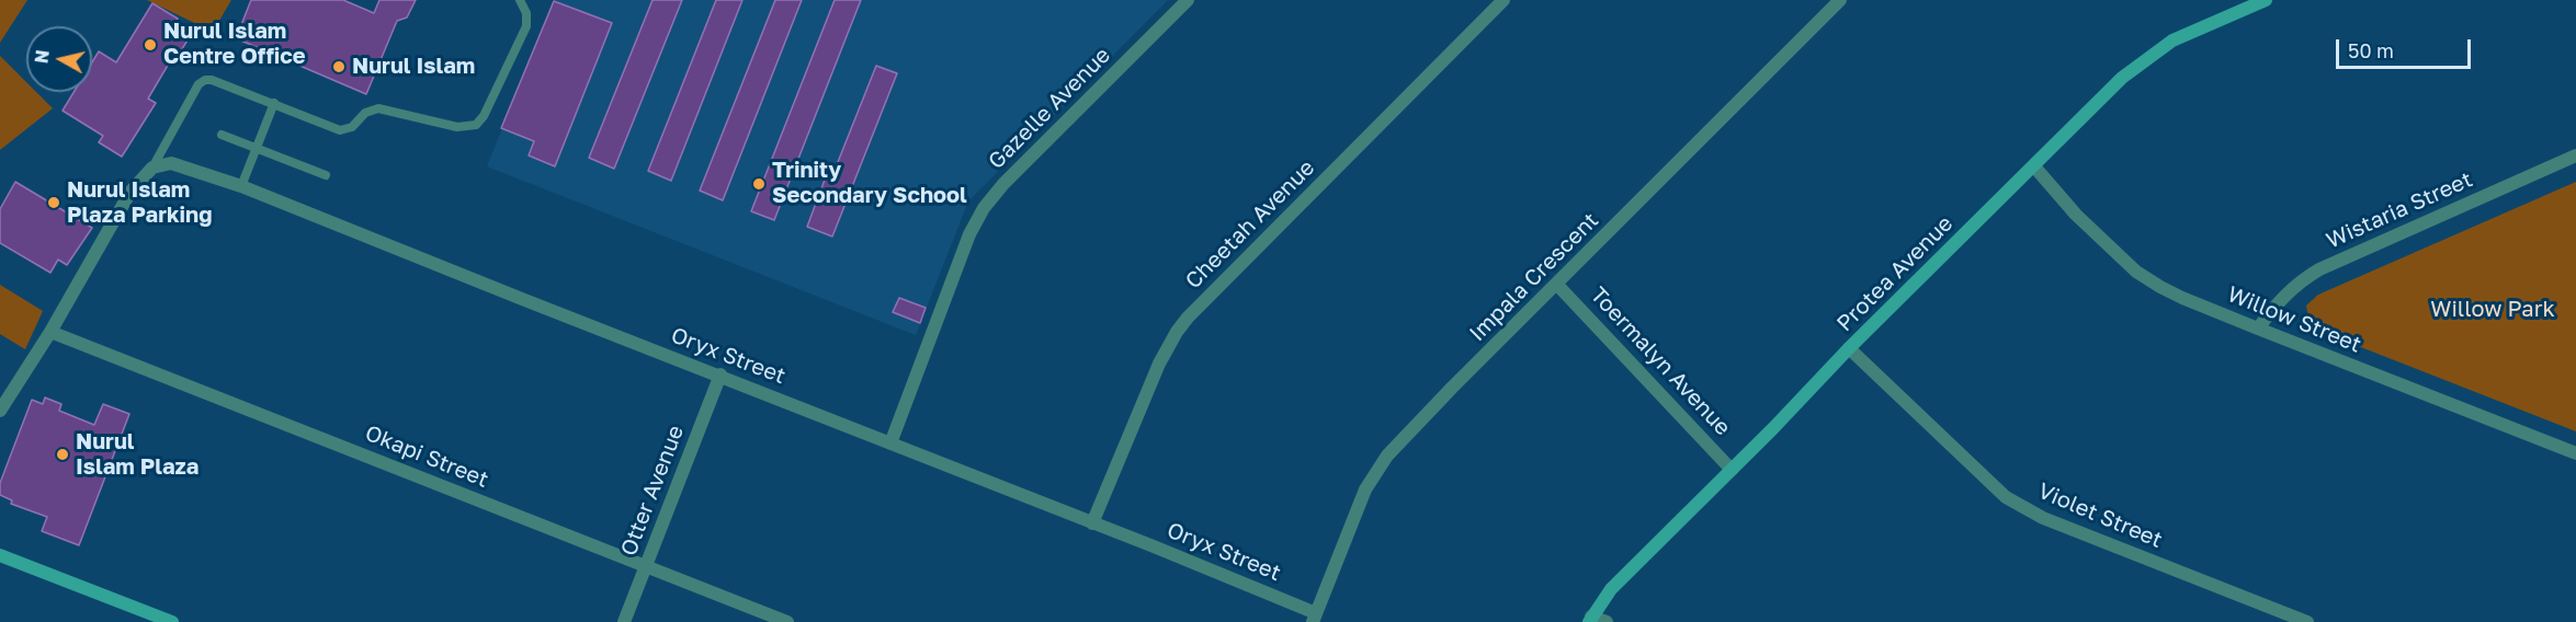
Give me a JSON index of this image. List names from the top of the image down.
{
  "streets": {
    "street": [
      "Gazelle Avenue",
      "Wistaria Street",
      "Cheetah Avenue",
      "Protea Avenue",
      "Impala Crescent",
      "Willow Street",
      "Oryx Street",
      "Toermalyn Avenue",
      "Okapi Street",
      "Otter Avenue",
      "Violet Street"
    ]
  },
  "crossings": [
    ["Gazelle Avenue", "Oryx Street"],
    ["Wistaria Street", "Willow Street"],
    ["Cheetah Avenue", "Oryx Street"],
    ["Protea Avenue", "Willow Street"],
    ["Protea Avenue", "Toermalyn Avenue"],
    ["Protea Avenue", "Violet Street"],
    ["Impala Crescent", "Oryx Street"],
    ["Impala Crescent", "Toermalyn Avenue"],
    ["Oryx Street", "Otter Avenue"],
    ["Okapi Street", "Otter Avenue"]
  ],
  "parks": ["Willow Park"],
  "places": [
    "Nurul Islam Centre Office",
    "Nurul Islam",
    "Trinity Secondary School",
    "Nurul Islam Plaza Parking",
    "Nurul Islam Plaza"
  ],
  "scale_bar": "50 m",
  "north": "left"
}
